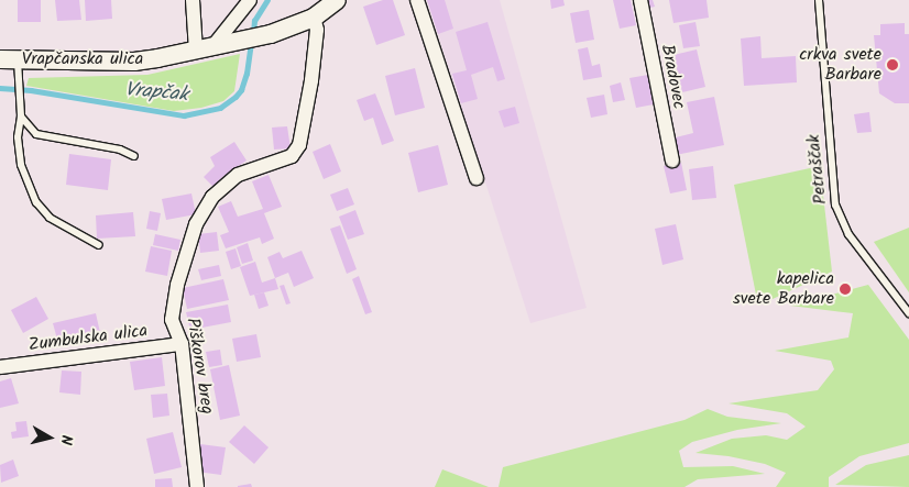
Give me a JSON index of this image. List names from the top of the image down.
{
  "streets": {
    "main road": ["Vrapčanska ulica"],
    "street": ["Bradovec", "Zumbulska ulica", "Piškorov breg"],
    "lane": ["Petraščak"]
  },
  "crossings": [
    ["Vrapčanska ulica", "Piškorov breg"],
    ["Zumbulska ulica", "Piškorov breg"]
  ],
  "water": ["Vrapčak"],
  "places": ["crkva svete Barbare", "kapelica svete Barbare"],
  "north": "right"
}
